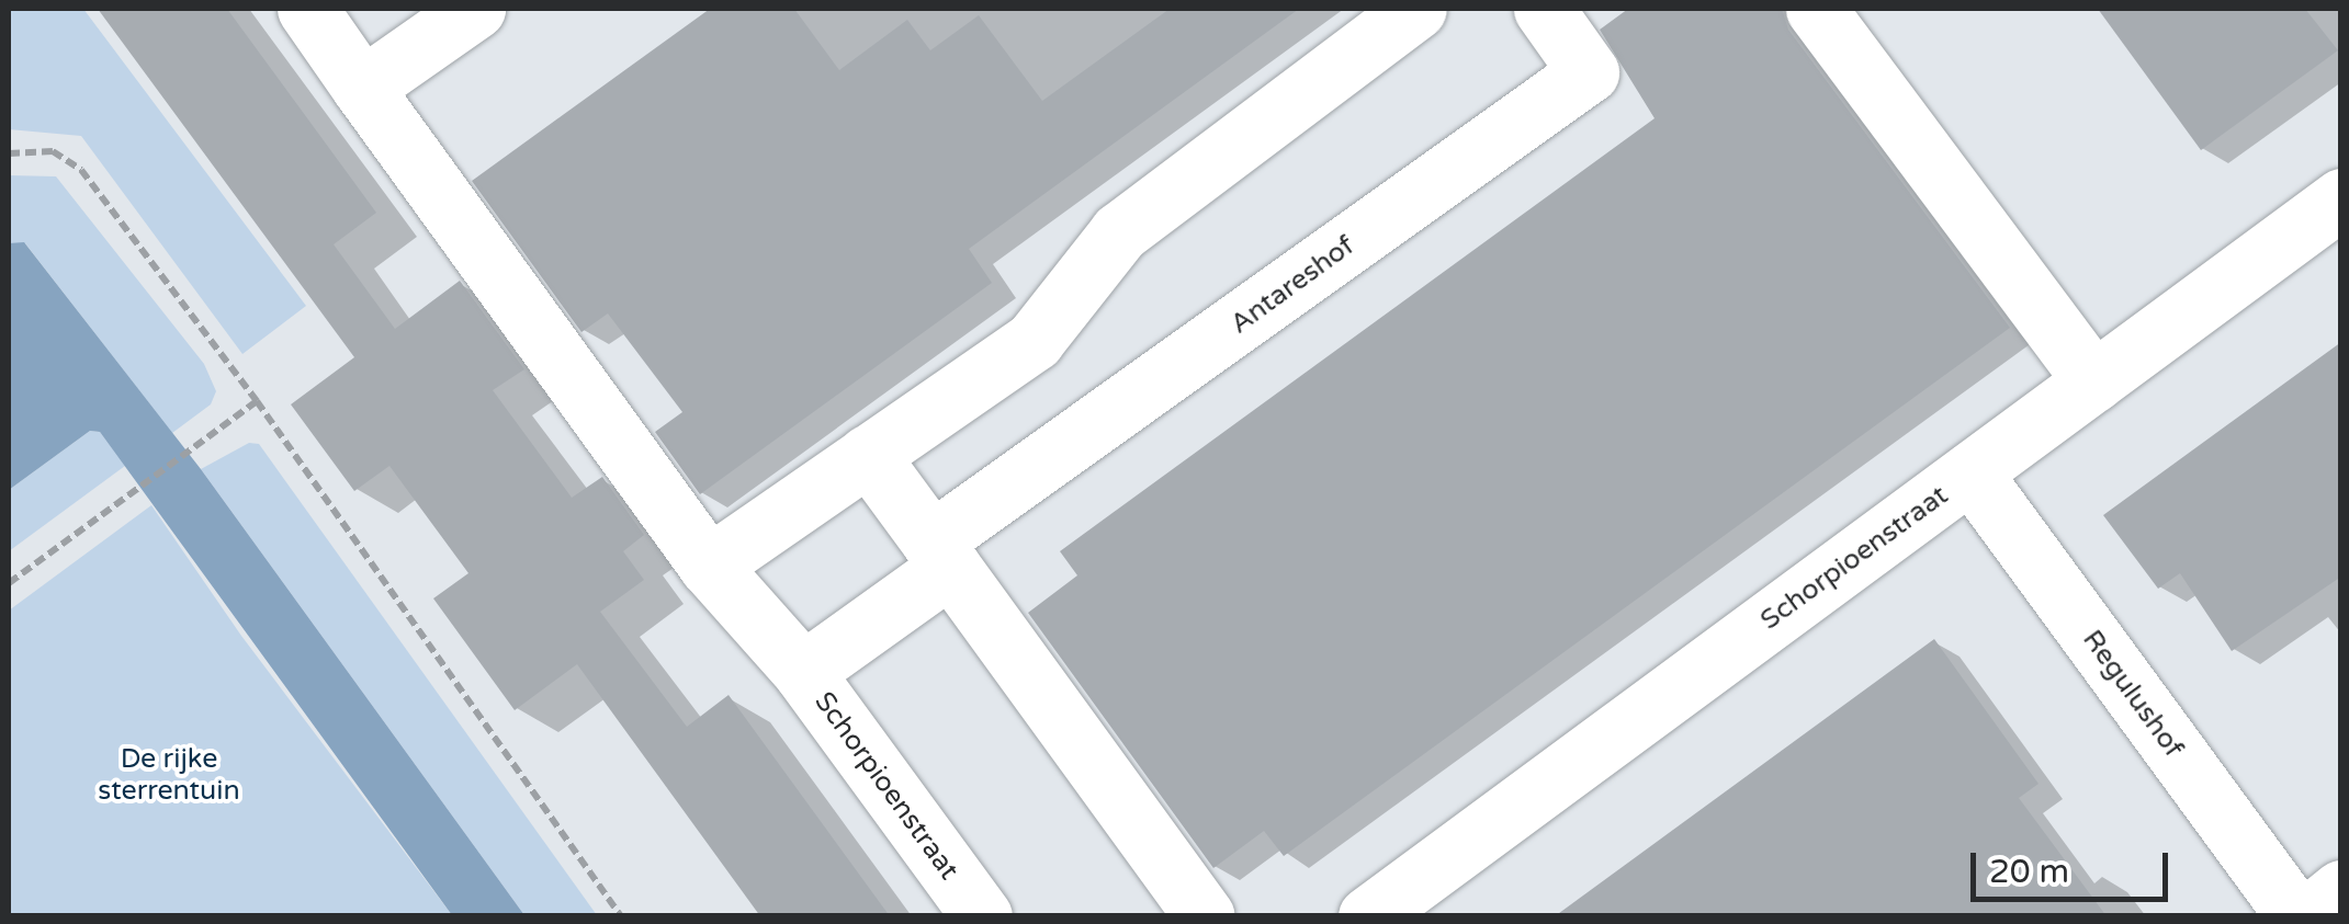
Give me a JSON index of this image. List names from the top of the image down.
{
  "streets": {
    "street": ["Antareshof", "Schorpioenstraat", "Regulushof"]
  },
  "crossings": [
    ["Antareshof", "Schorpioenstraat"],
    ["Schorpioenstraat", "Regulushof"]
  ],
  "parks": ["De rijke sterrentuin"],
  "scale_bar": "20 m"
}
